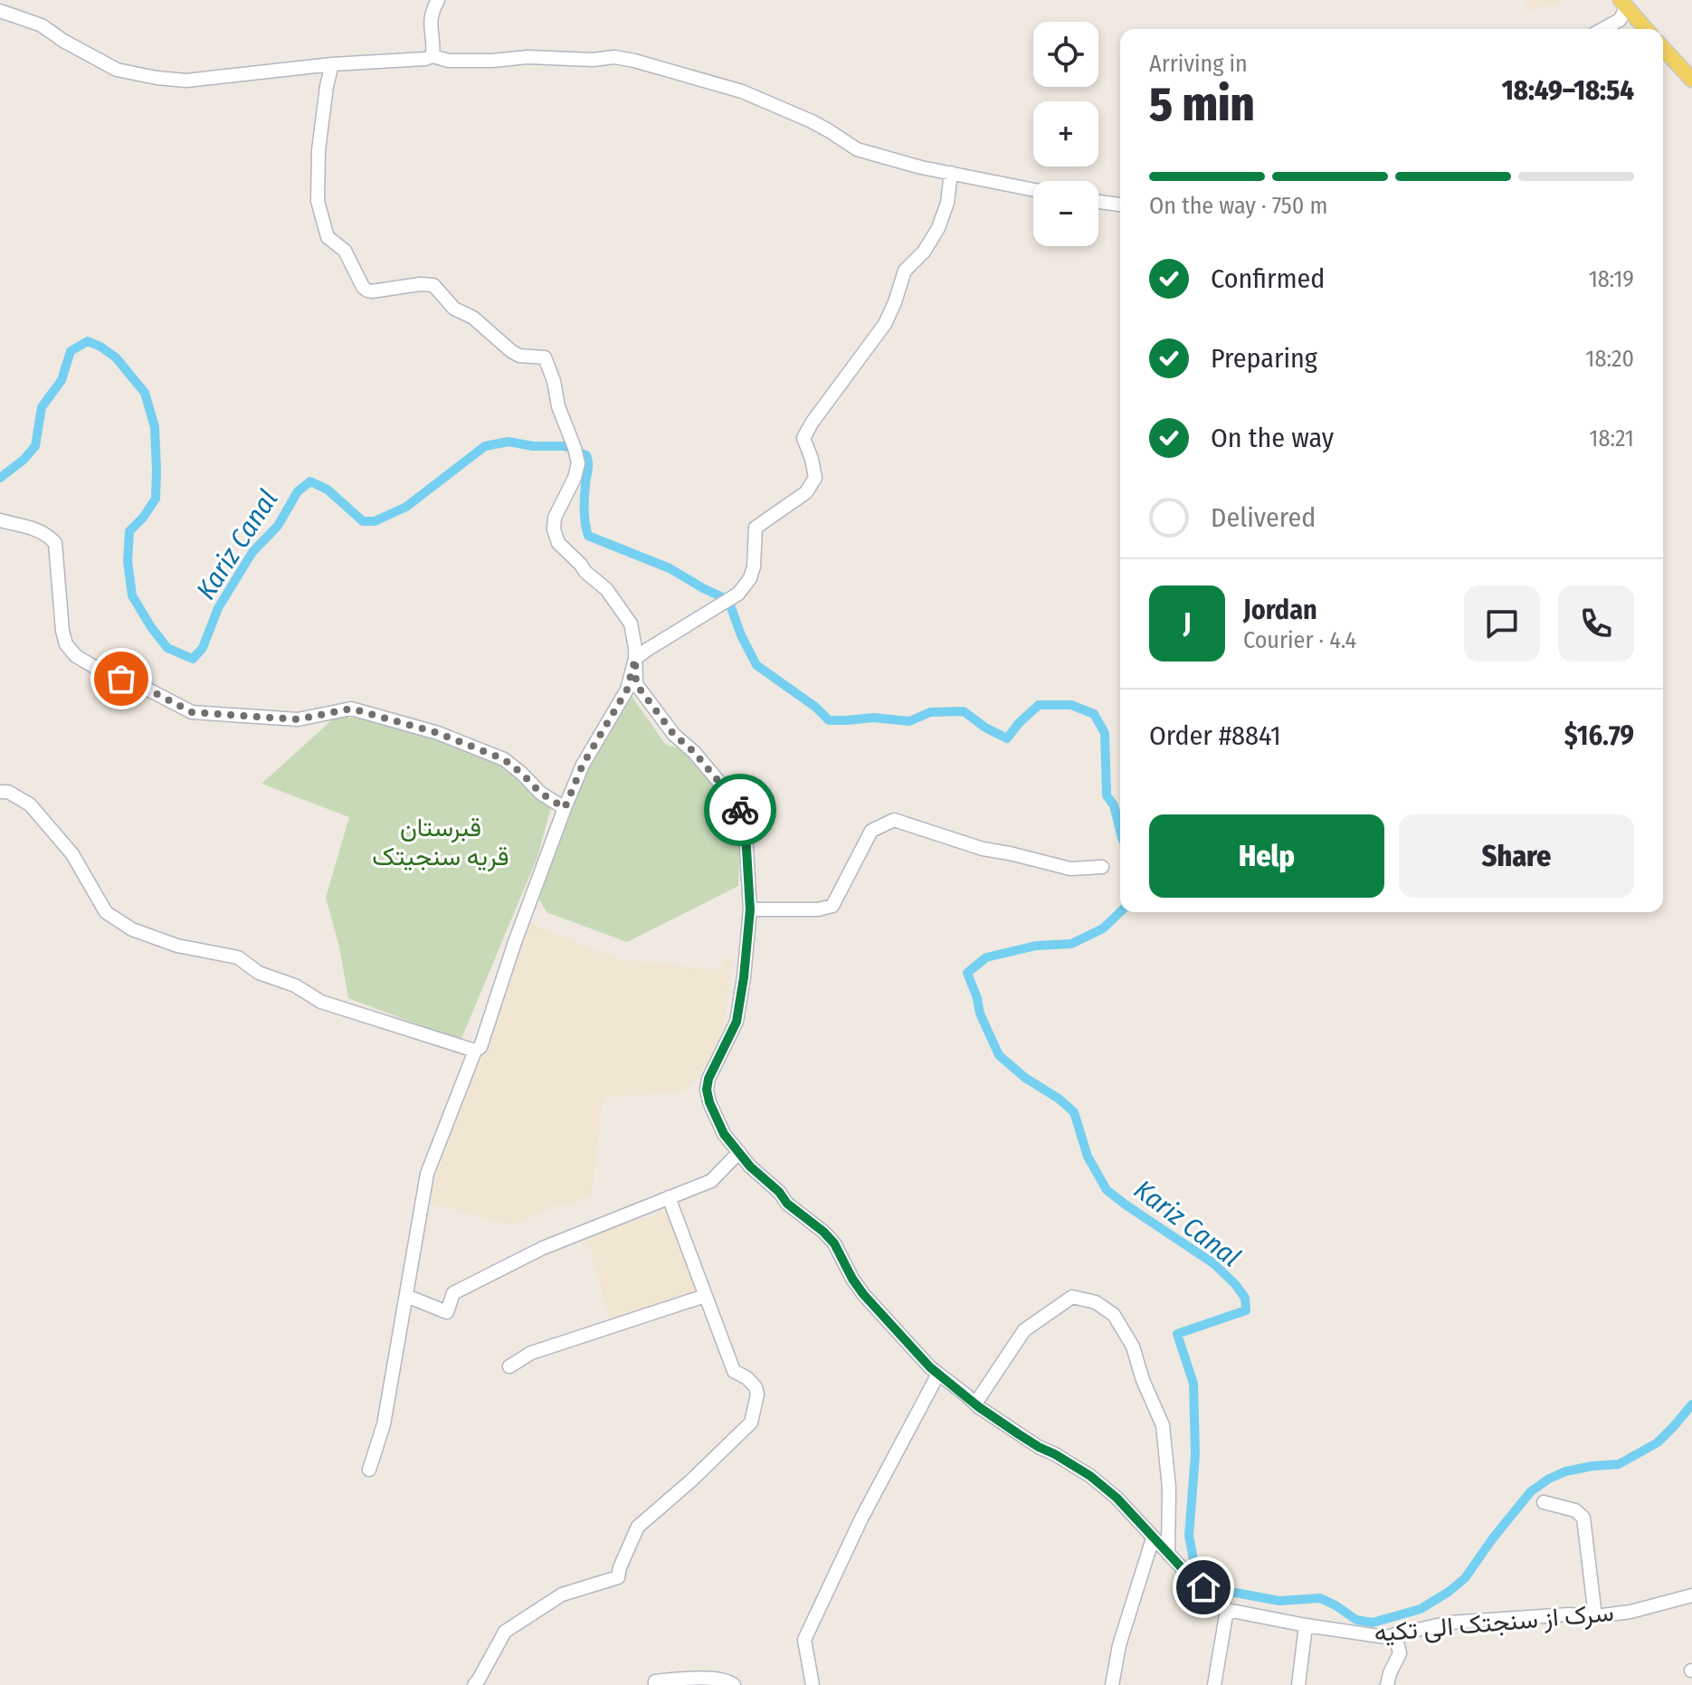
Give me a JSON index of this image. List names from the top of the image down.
{
  "streets": {
    "street": ["سرک از سنجتک الی تکیه"]
  },
  "water": ["Kariz Canal"],
  "parks": ["قبرستان قریه سنجیتک"],
  "page": {
    "map_buttons": ["+", "−"],
    "heading": ["5 min", "Arriving in", "18:49–18:54"],
    "panel": [
      "Jordan",
      "Courier · 4.4",
      "Order #8841",
      "$16.79"
    ],
    "bar": "On the way · 750 m",
    "list": [
      ["Confirmed", "18:19"],
      ["Preparing", "18:20"],
      ["On the way", "18:21"],
      "Delivered"
    ],
    "round": "J",
    "buttons": ["Help", "Share"]
  }
}
